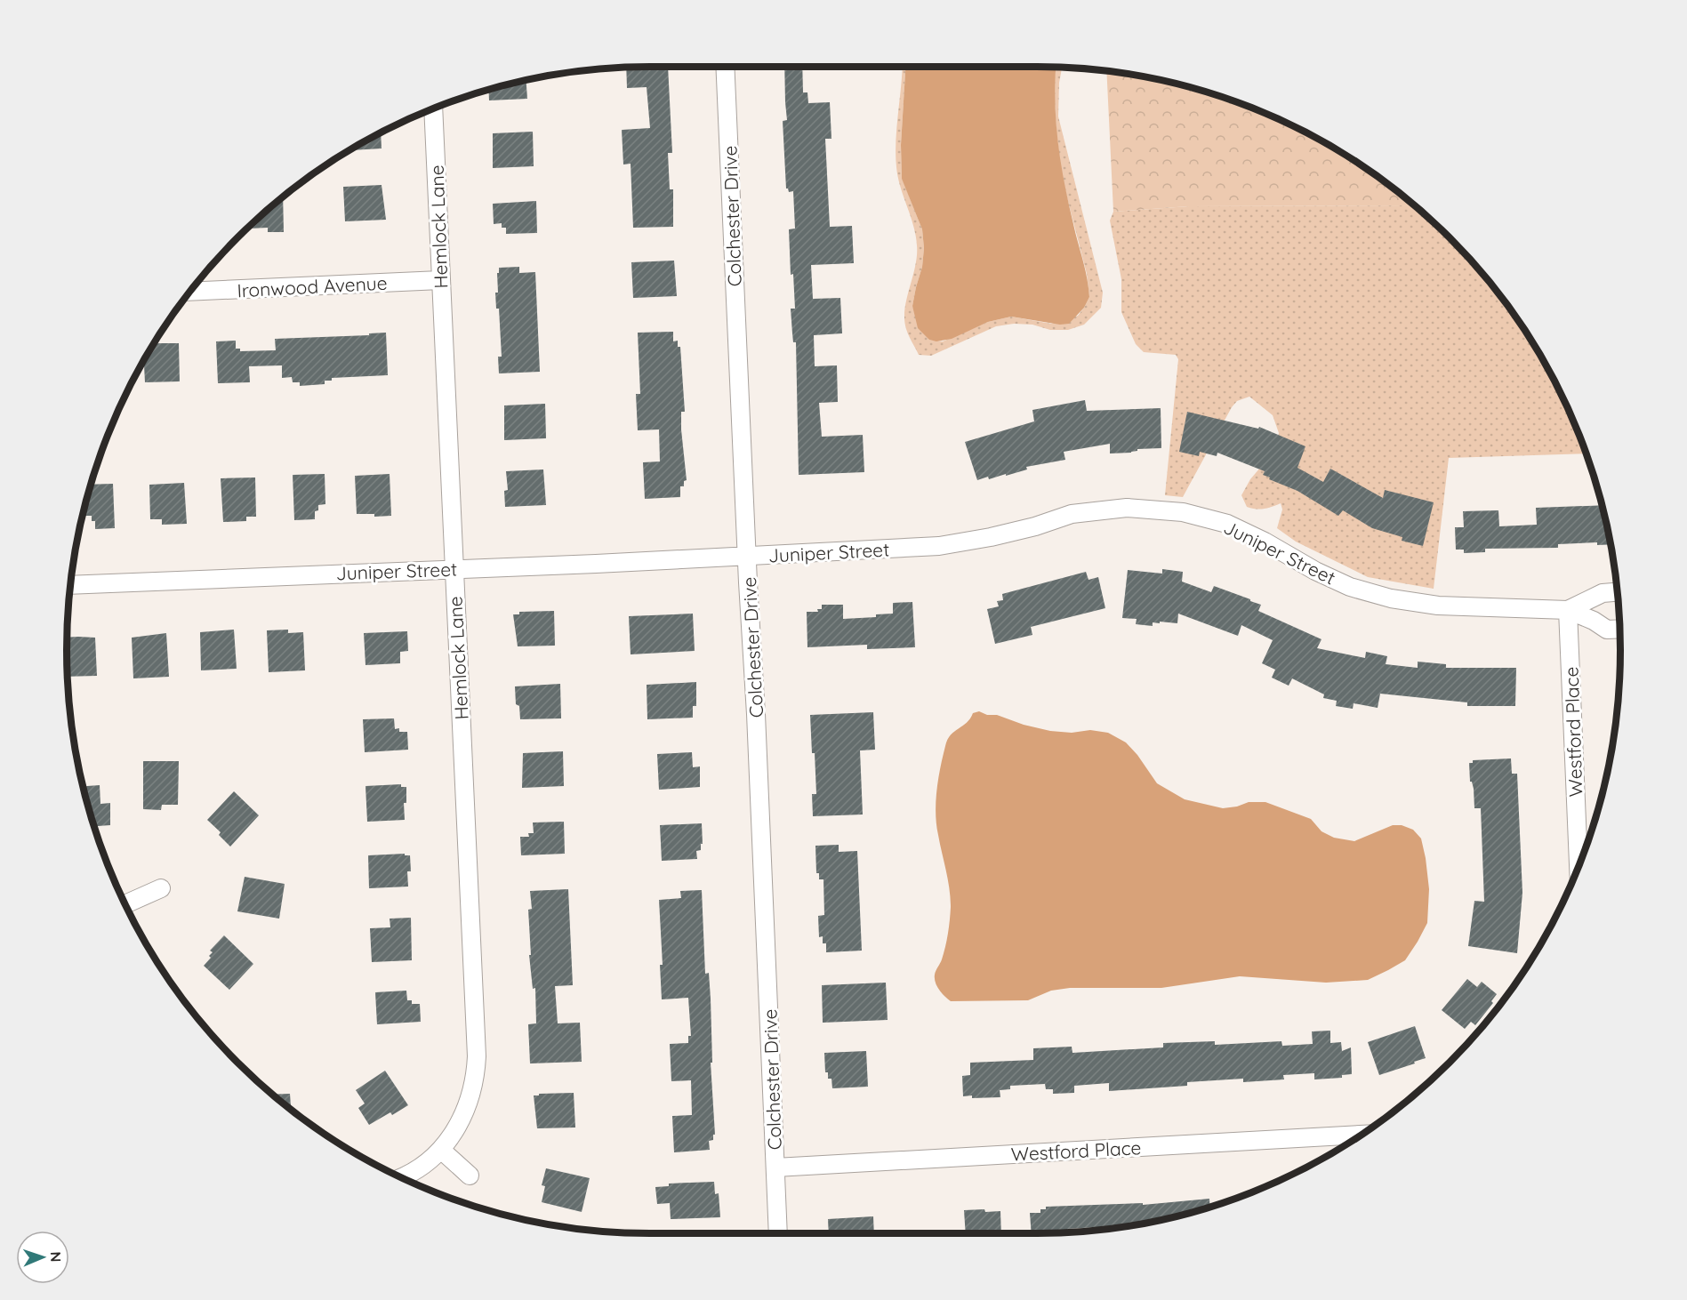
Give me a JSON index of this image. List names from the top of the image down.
{
  "streets": {
    "street": [
      "Colchester Drive",
      "Hemlock Lane",
      "Ironwood Avenue",
      "Juniper Street",
      "Westford Place"
    ]
  },
  "crossings": [
    ["Colchester Drive", "Juniper Street"],
    ["Colchester Drive", "Westford Place"],
    ["Hemlock Lane", "Ironwood Avenue"],
    ["Hemlock Lane", "Juniper Street"],
    ["Juniper Street", "Westford Place"]
  ],
  "north": "right"
}
